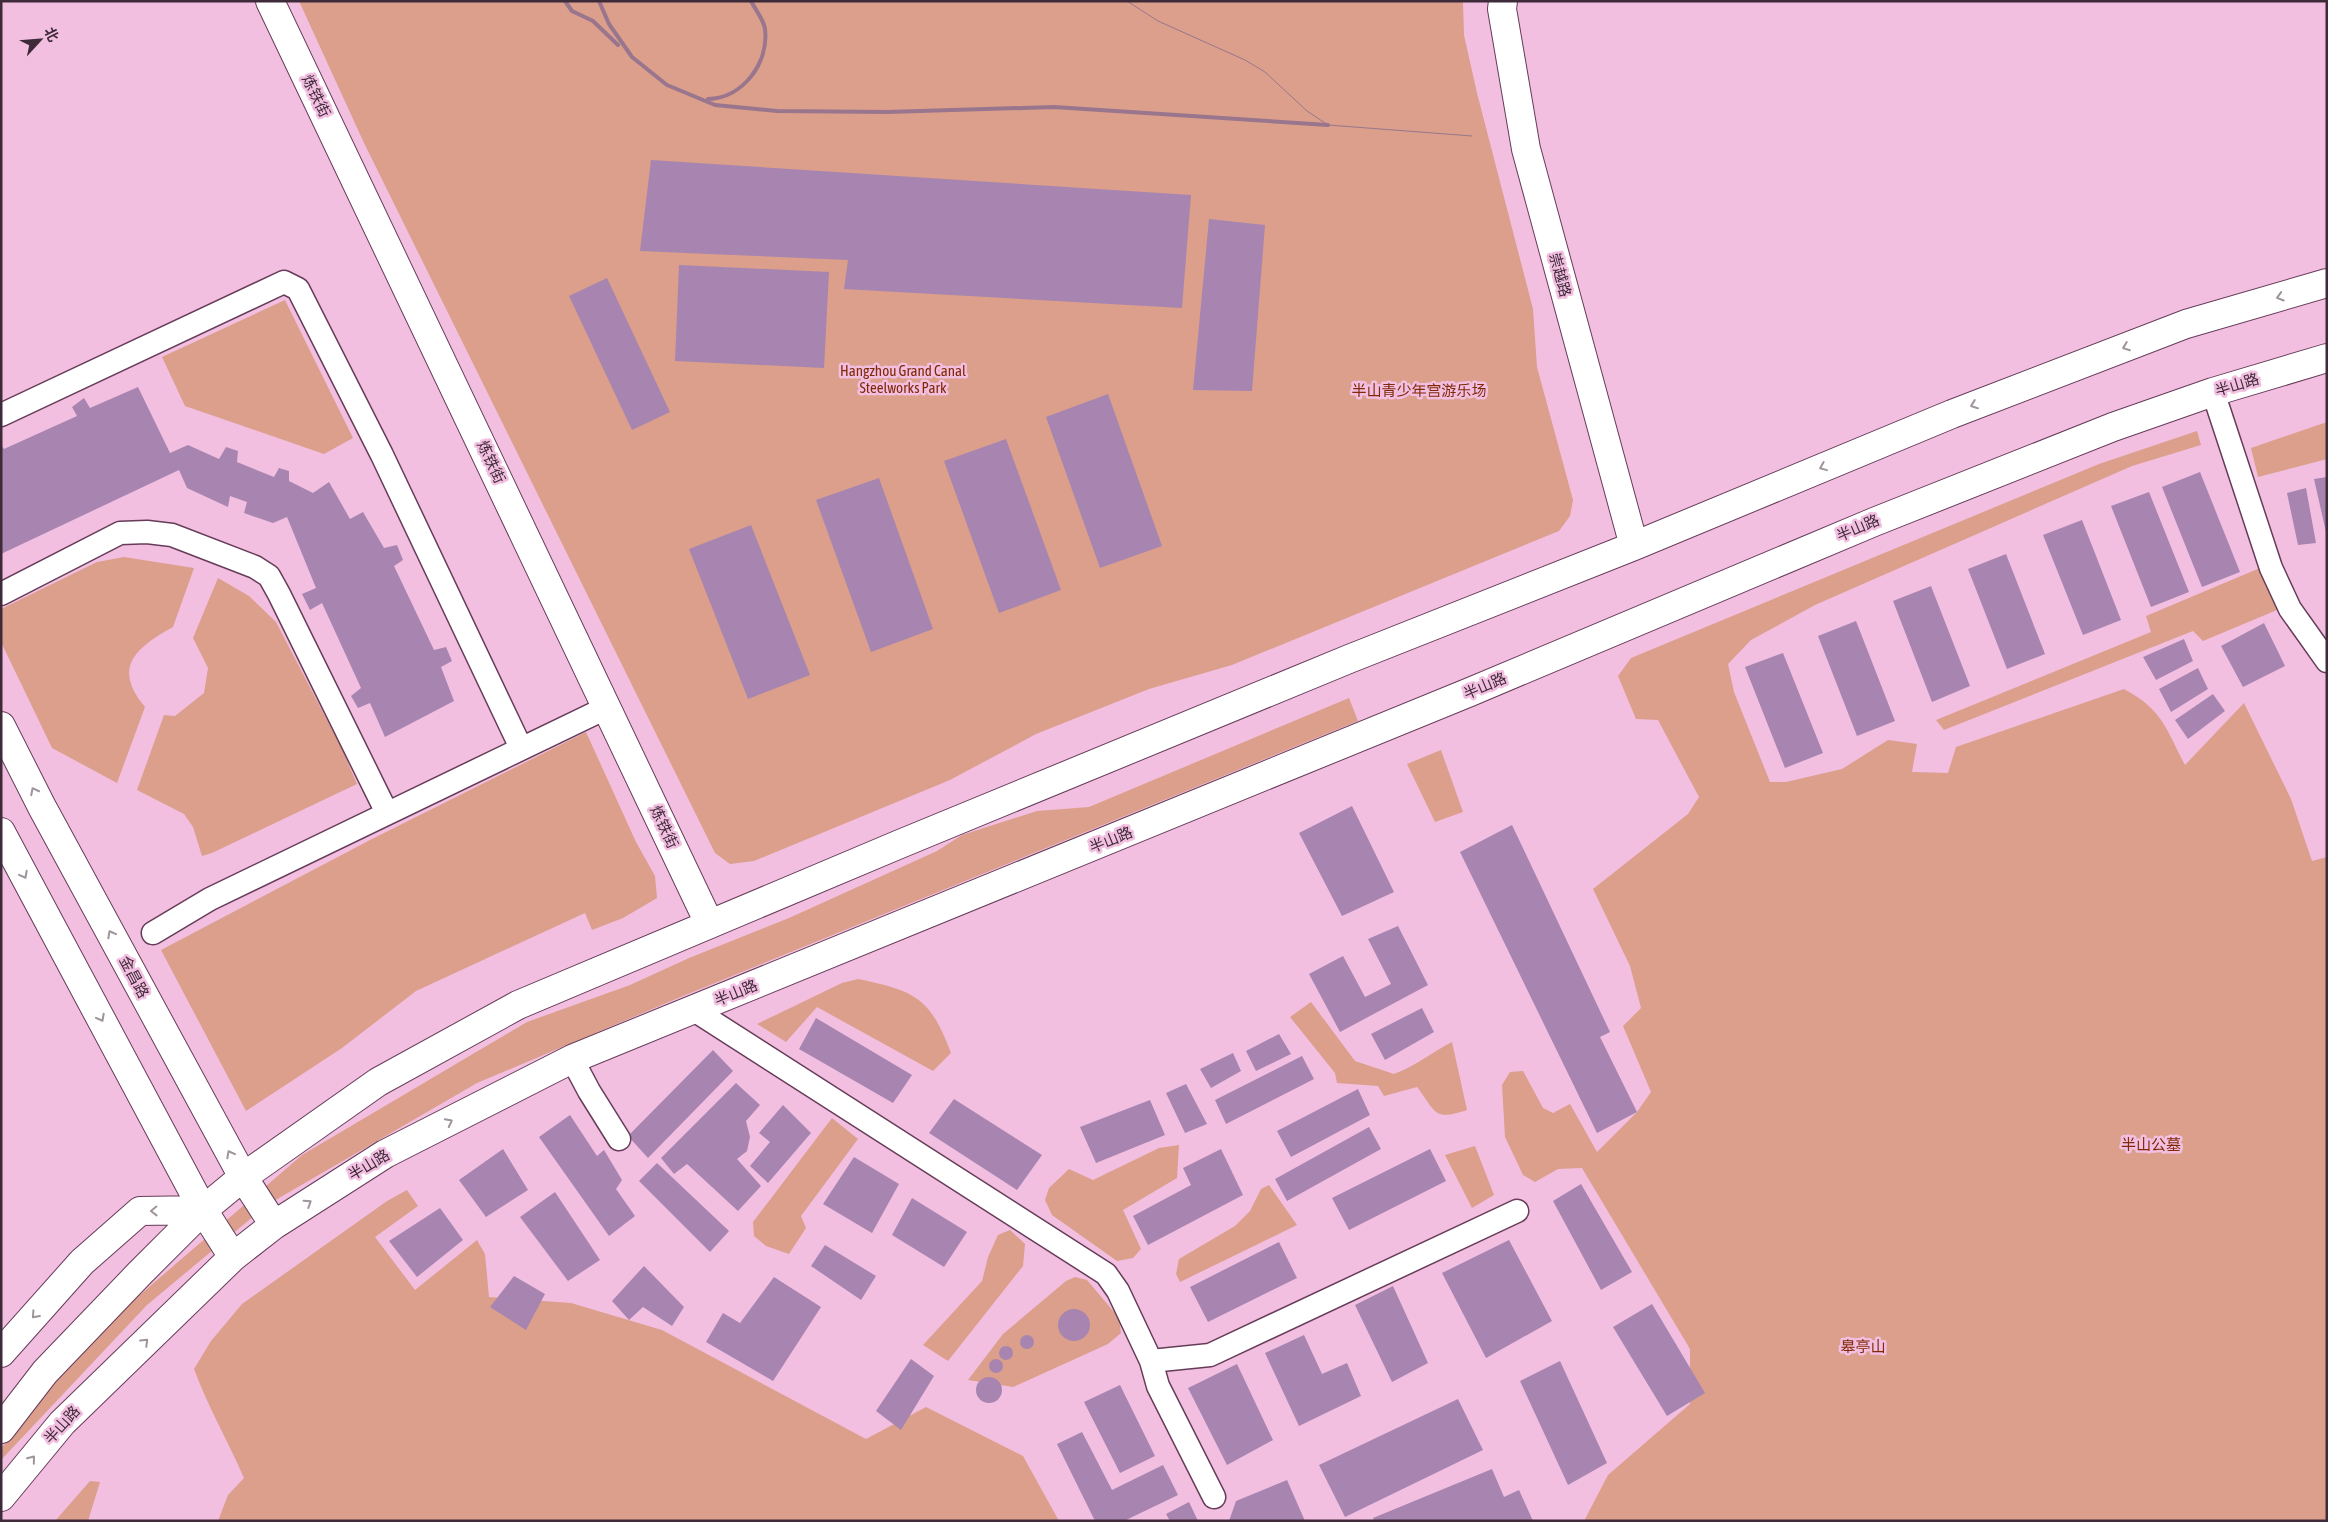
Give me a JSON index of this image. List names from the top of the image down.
{
  "streets": {
    "main road": [
      "炼铁街",
      "崇越路",
      "半山路",
      "金昌路"
    ]
  },
  "crossings": [
    ["半山路", "金昌路"]
  ],
  "parks": [
    "Hangzhou Grand Canal Steelworks Park",
    "半山青少年宫游乐场",
    "半山公墓",
    "皋亭山"
  ],
  "north": "top right"
}
